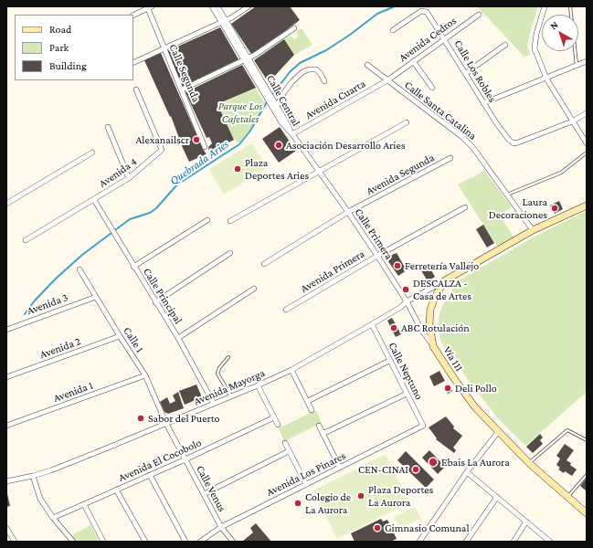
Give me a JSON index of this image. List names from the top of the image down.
{
  "streets": {
    "main road": ["Vía 111"],
    "street": [
      "Avenida Cedros",
      "Calle Los Robles",
      "Calle Segunda",
      "Avenida Cuarta",
      "Calle Central",
      "Calle Santa Catalina",
      "Avenida 4",
      "Avenida Segunda",
      "Calle Primera",
      "Avenida Primera",
      "Calle Principal",
      "Avenida 3",
      "Calle 1",
      "Avenida 2",
      "Calle Neptuno",
      "Avenida Mayorga",
      "Avenida 1",
      "Avenida El Cocobolo",
      "Avenida Los Pinares",
      "Calle Venus"
    ]
  },
  "crossings": [
    ["Avenida Cedros", "Calle Los Robles"],
    ["Avenida Cedros", "Avenida Cuarta"],
    ["Avenida Cedros", "Calle Santa Catalina"],
    ["Avenida Cuarta", "Calle Central"],
    ["Avenida Cuarta", "Calle Santa Catalina"],
    ["Avenida Cuarta", "Calle Primera"],
    ["Calle Central", "Calle Primera"],
    ["Avenida 4", "Calle Principal"],
    ["Avenida Segunda", "Calle Primera"],
    ["Calle Primera", "Avenida Primera"],
    ["Calle Primera", "Vía 111"],
    ["Calle Primera", "Avenida Mayorga"],
    ["Calle Principal", "Avenida Mayorga"],
    ["Avenida 3", "Calle 1"],
    ["Calle 1", "Avenida 2"],
    ["Calle 1", "Avenida Mayorga"],
    ["Calle 1", "Avenida 1"],
    ["Calle 1", "Calle Venus"],
    ["Vía 111", "Avenida Mayorga"],
    ["Calle Neptuno", "Avenida Mayorga"],
    ["Calle Neptuno", "Avenida Los Pinares"],
    ["Avenida Mayorga", "Calle Venus"],
    ["Avenida El Cocobolo", "Calle Venus"],
    ["Avenida Los Pinares", "Calle Venus"]
  ],
  "water": ["Quebrada Aries"],
  "parks": ["Parque Los Cafetales"],
  "places": [
    "Alexanailscr",
    "Asociación Desarrollo Aries",
    "Plaza Deportes Aries",
    "Laura Decoraciones",
    "Ferretería Vallejo",
    "DESCALZA - Casa de Artes",
    "ABC Rotulación",
    "Deli Pollo",
    "Sabor del Puerto",
    "Ebais La Aurora",
    "CEN-CINAI",
    "Plaza Deportes La Aurora",
    "Colegio de La Aurora",
    "Gimnasio Comunal"
  ],
  "legend": ["Road", "Park", "Building"],
  "north": "top left"
}
